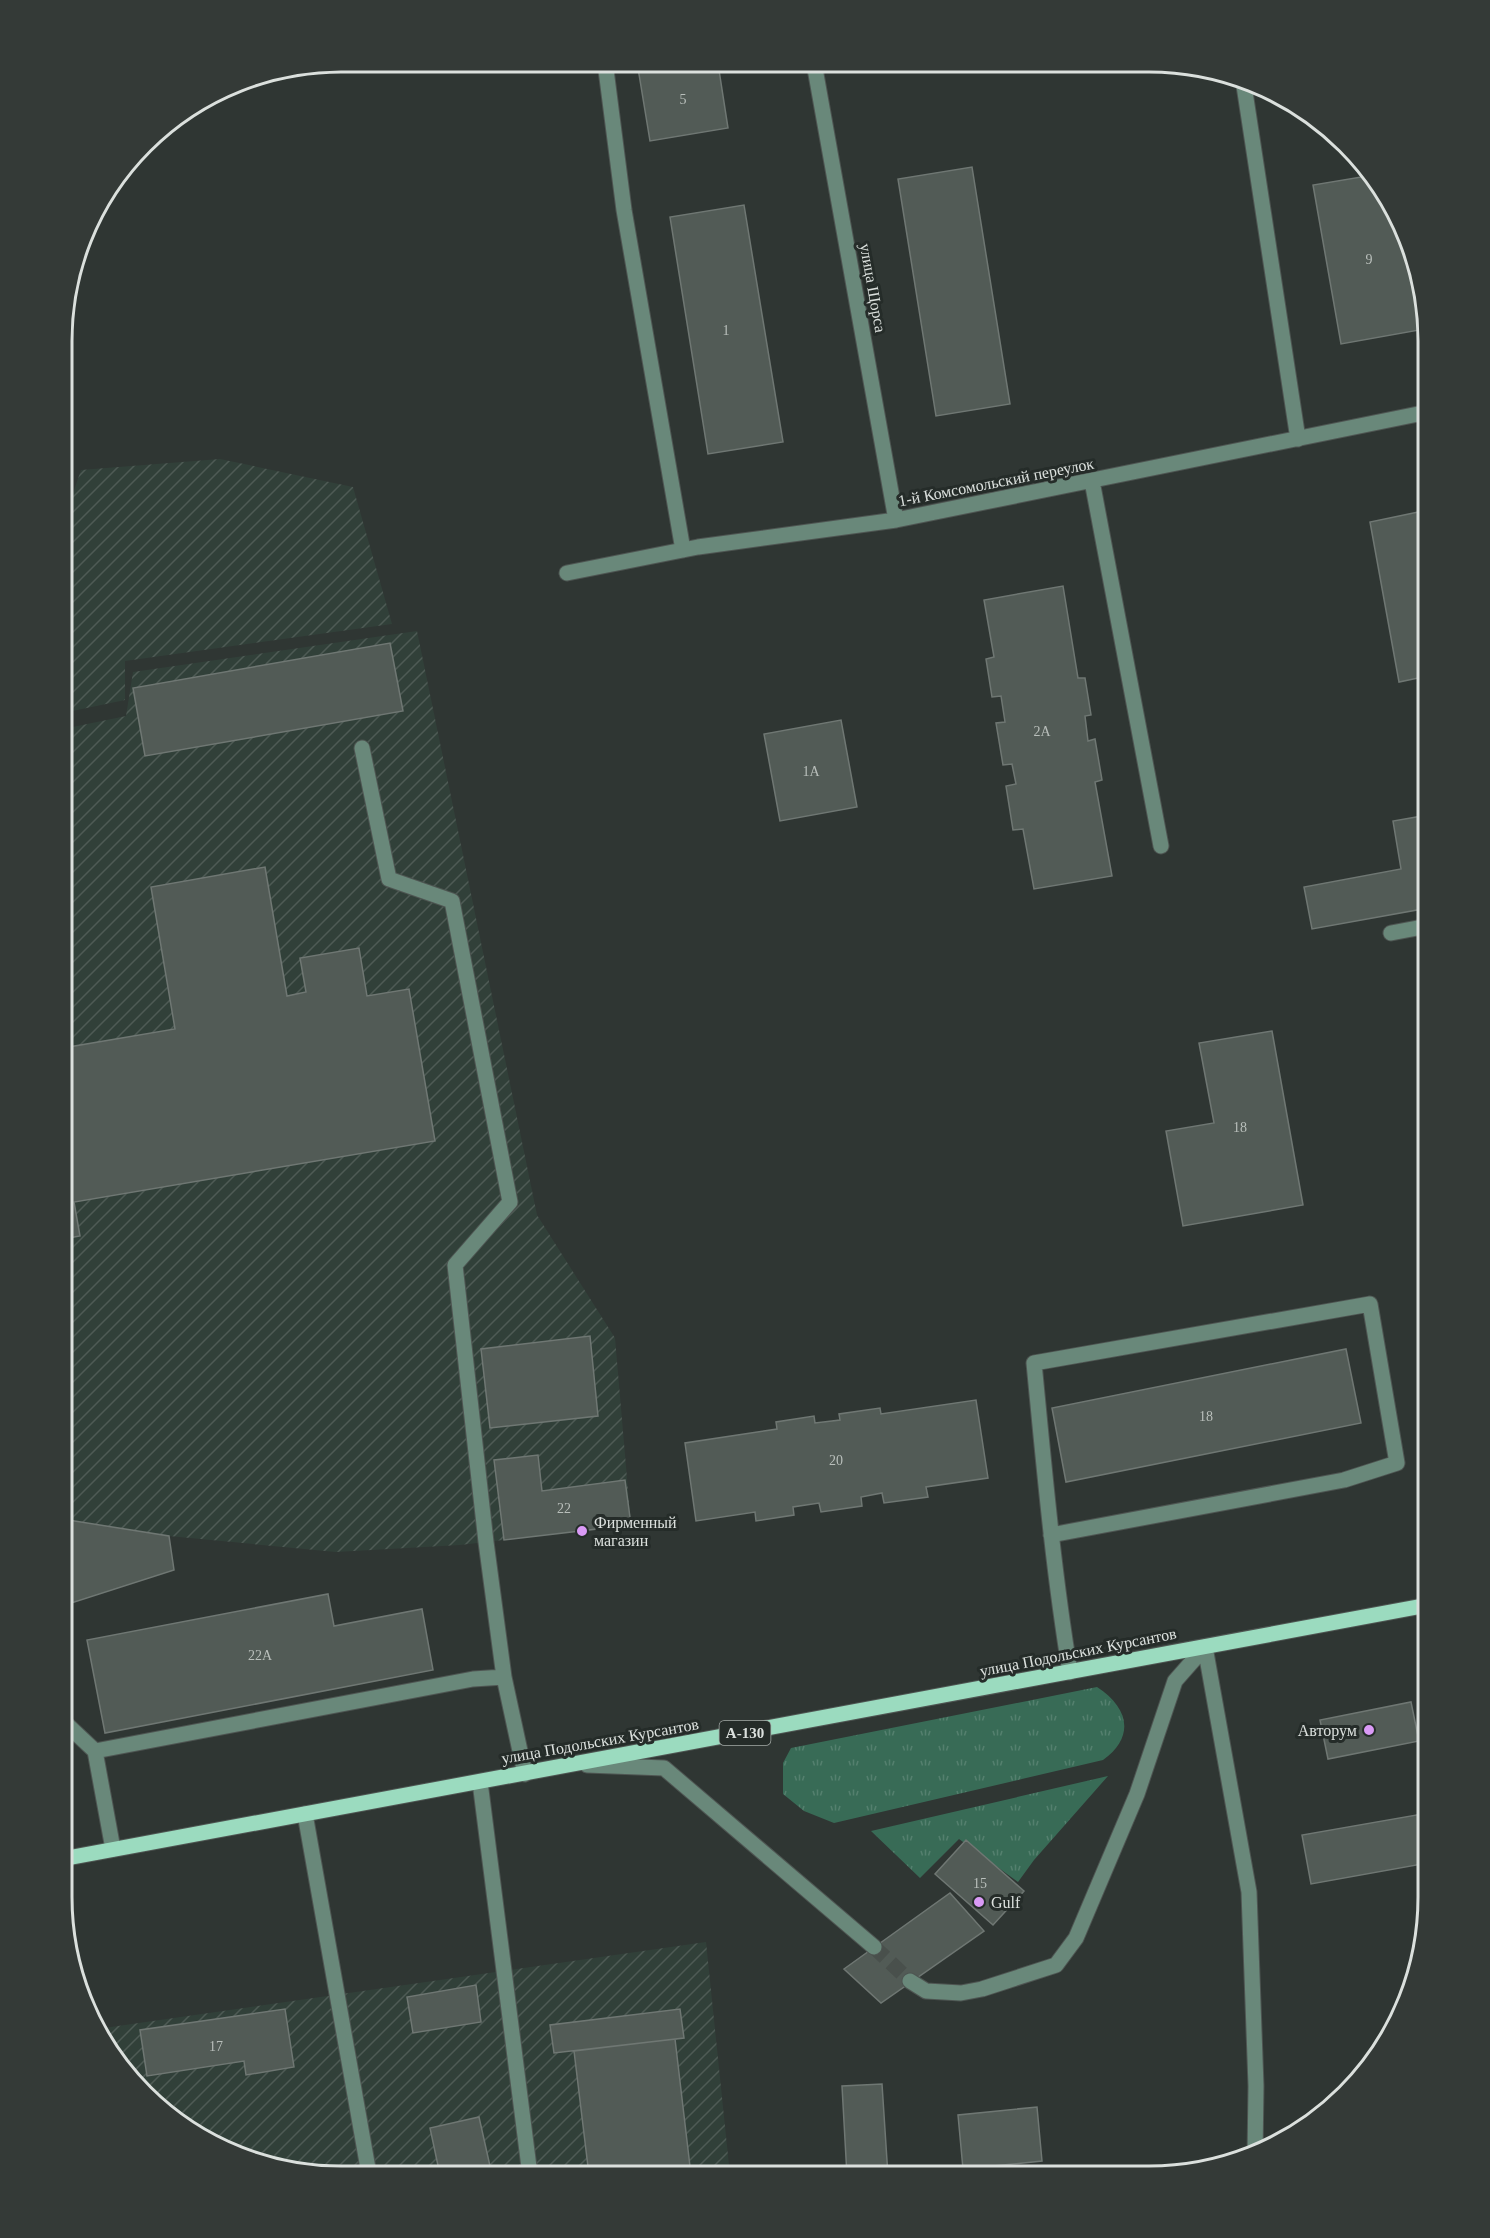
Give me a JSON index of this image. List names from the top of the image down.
{
  "streets": {
    "main road": ["улица Подольских Курсантов", "А-130"],
    "street": ["улица Щорса", "1-й Комсомольский переулок"]
  },
  "crossings": [
    ["улица Щорса", "1-й Комсомольский переулок"]
  ],
  "places": ["Фирменный магазин", "Авторум", "Gulf"],
  "house_numbers": [
    "5",
    "9",
    "1",
    "2А",
    "1А",
    "18",
    "18",
    "20",
    "22",
    "22А",
    "15",
    "17"
  ]
}
